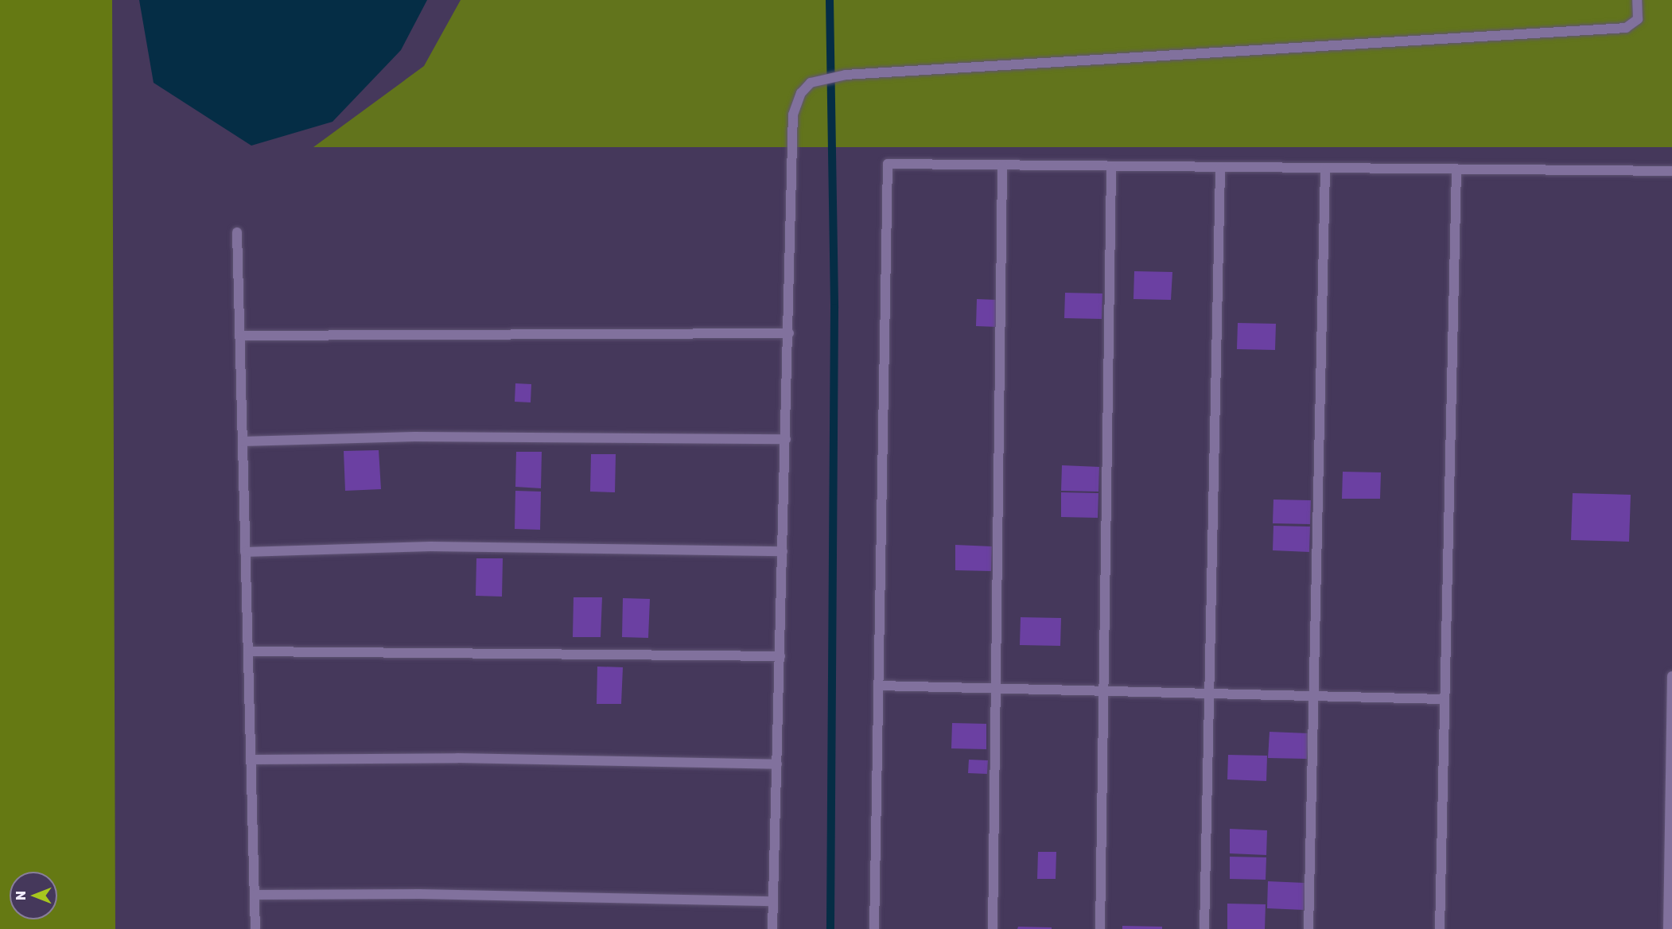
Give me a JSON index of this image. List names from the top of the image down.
{
  "north": "left"
}
